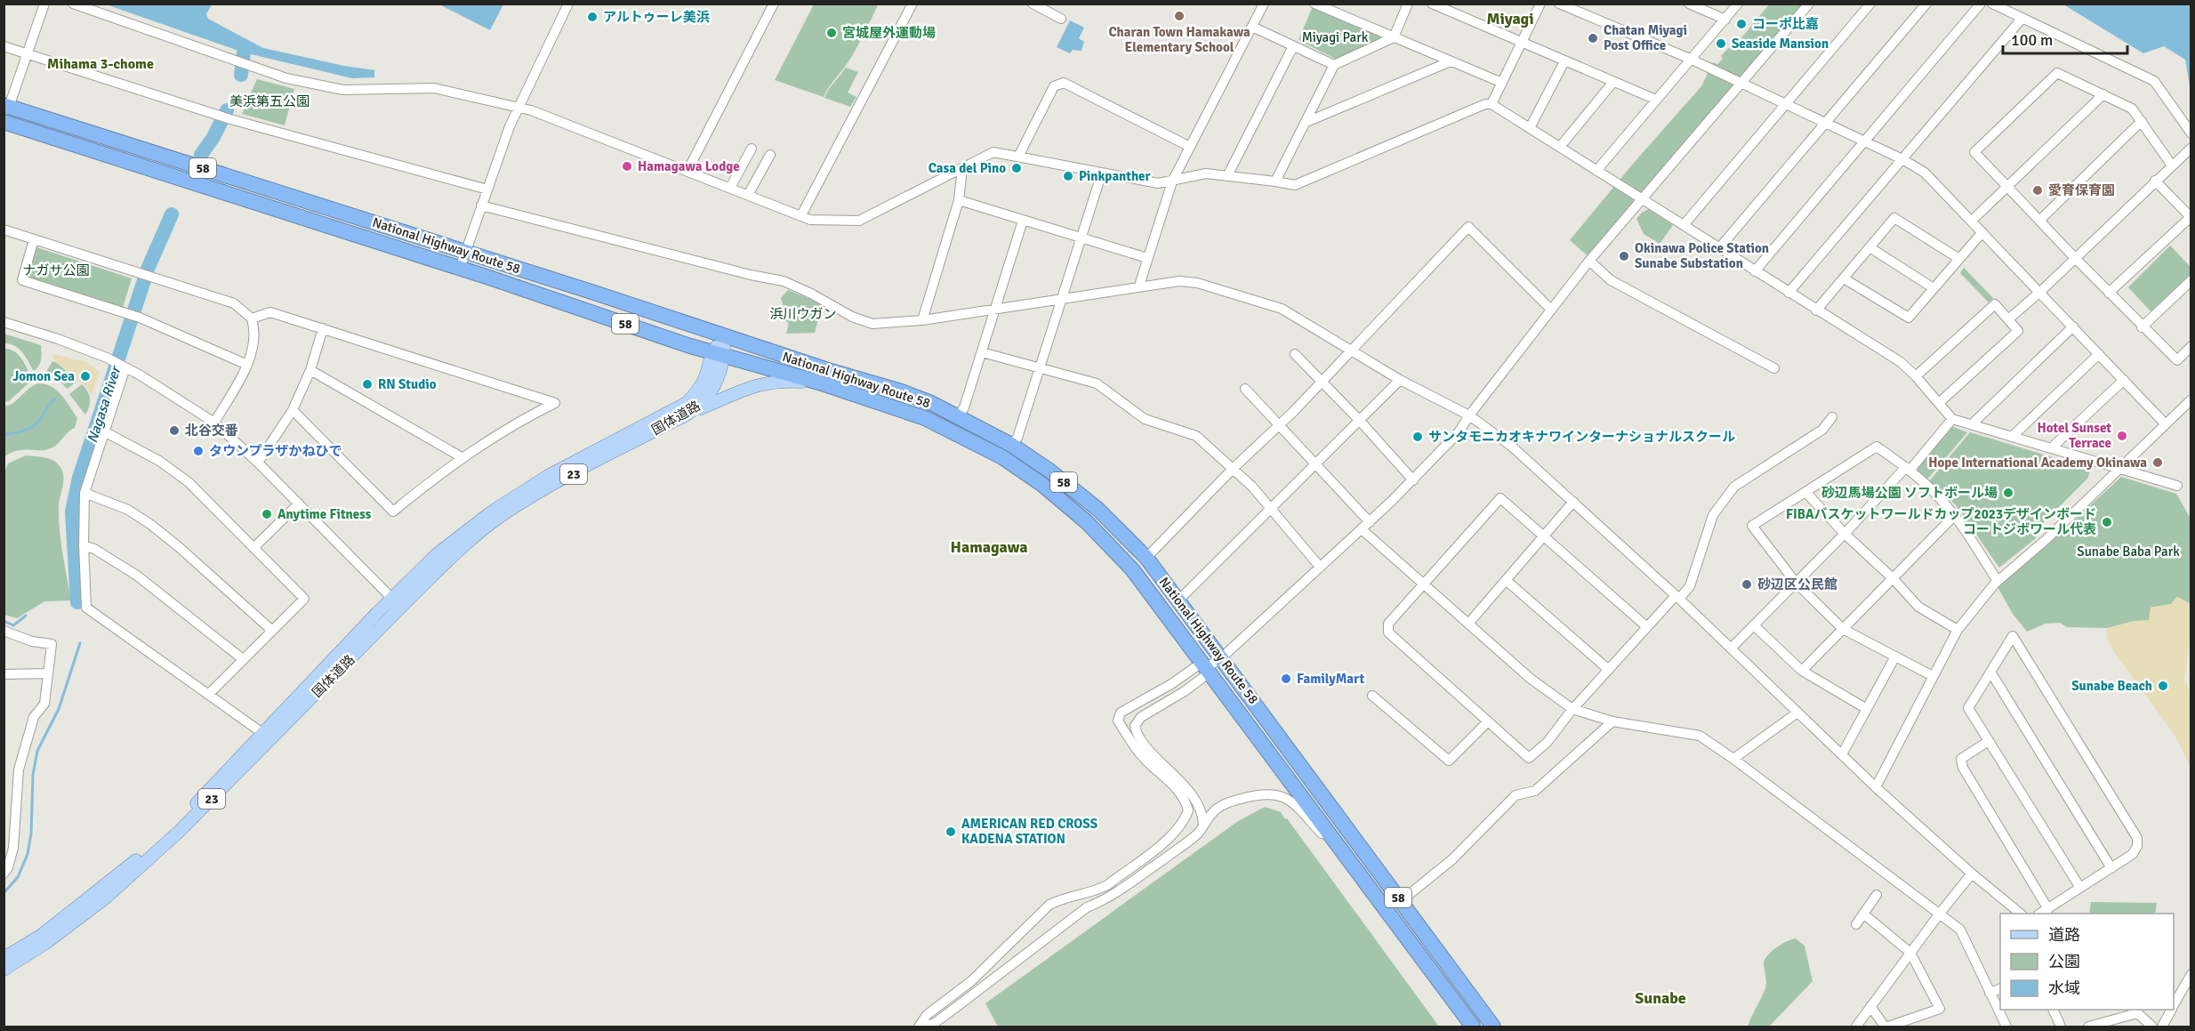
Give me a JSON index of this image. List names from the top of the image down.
{
  "streets": {
    "highway": ["58", "National Highway Route 58"],
    "main road": ["国体道路", "23"]
  },
  "crossings": [
    ["National Highway Route 58", "国体道路"]
  ],
  "districts": [
    "Miyagi",
    "Mihama 3-chome",
    "Hamagawa",
    "Sunabe"
  ],
  "water": ["Nagasa River"],
  "parks": [
    "Miyagi Park",
    "美浜第五公園",
    "ナガサ公園",
    "浜川ウガン",
    "Sunabe Baba Park"
  ],
  "places": [
    "Charan Town Hamakawa Elementary School",
    "アルトゥーレ美浜",
    "コーポ比嘉",
    "宮城屋外運動場",
    "Chatan Miyagi Post Office",
    "Seaside Mansion",
    "Hamagawa Lodge",
    "Casa del Pino",
    "Pinkpanther",
    "愛育保育園",
    "Okinawa Police Station Sunabe Substation",
    "Jomon Sea",
    "RN Studio",
    "北谷交番",
    "Hotel Sunset Terrace",
    "サンタモニカオキナワインターナショナルスクール",
    "タウンプラザかねひで",
    "Hope International Academy Okinawa",
    "砂辺馬場公園 ソフトボール場",
    "Anytime Fitness",
    "FIBAバスケットワールドカップ2023デザインボード コートジボワール代表",
    "砂辺区公民館",
    "FamilyMart",
    "Sunabe Beach",
    "AMERICAN RED CROSS KADENA STATION"
  ],
  "legend": ["道路", "公園", "水域"],
  "scale_bar": "100 m"
}
